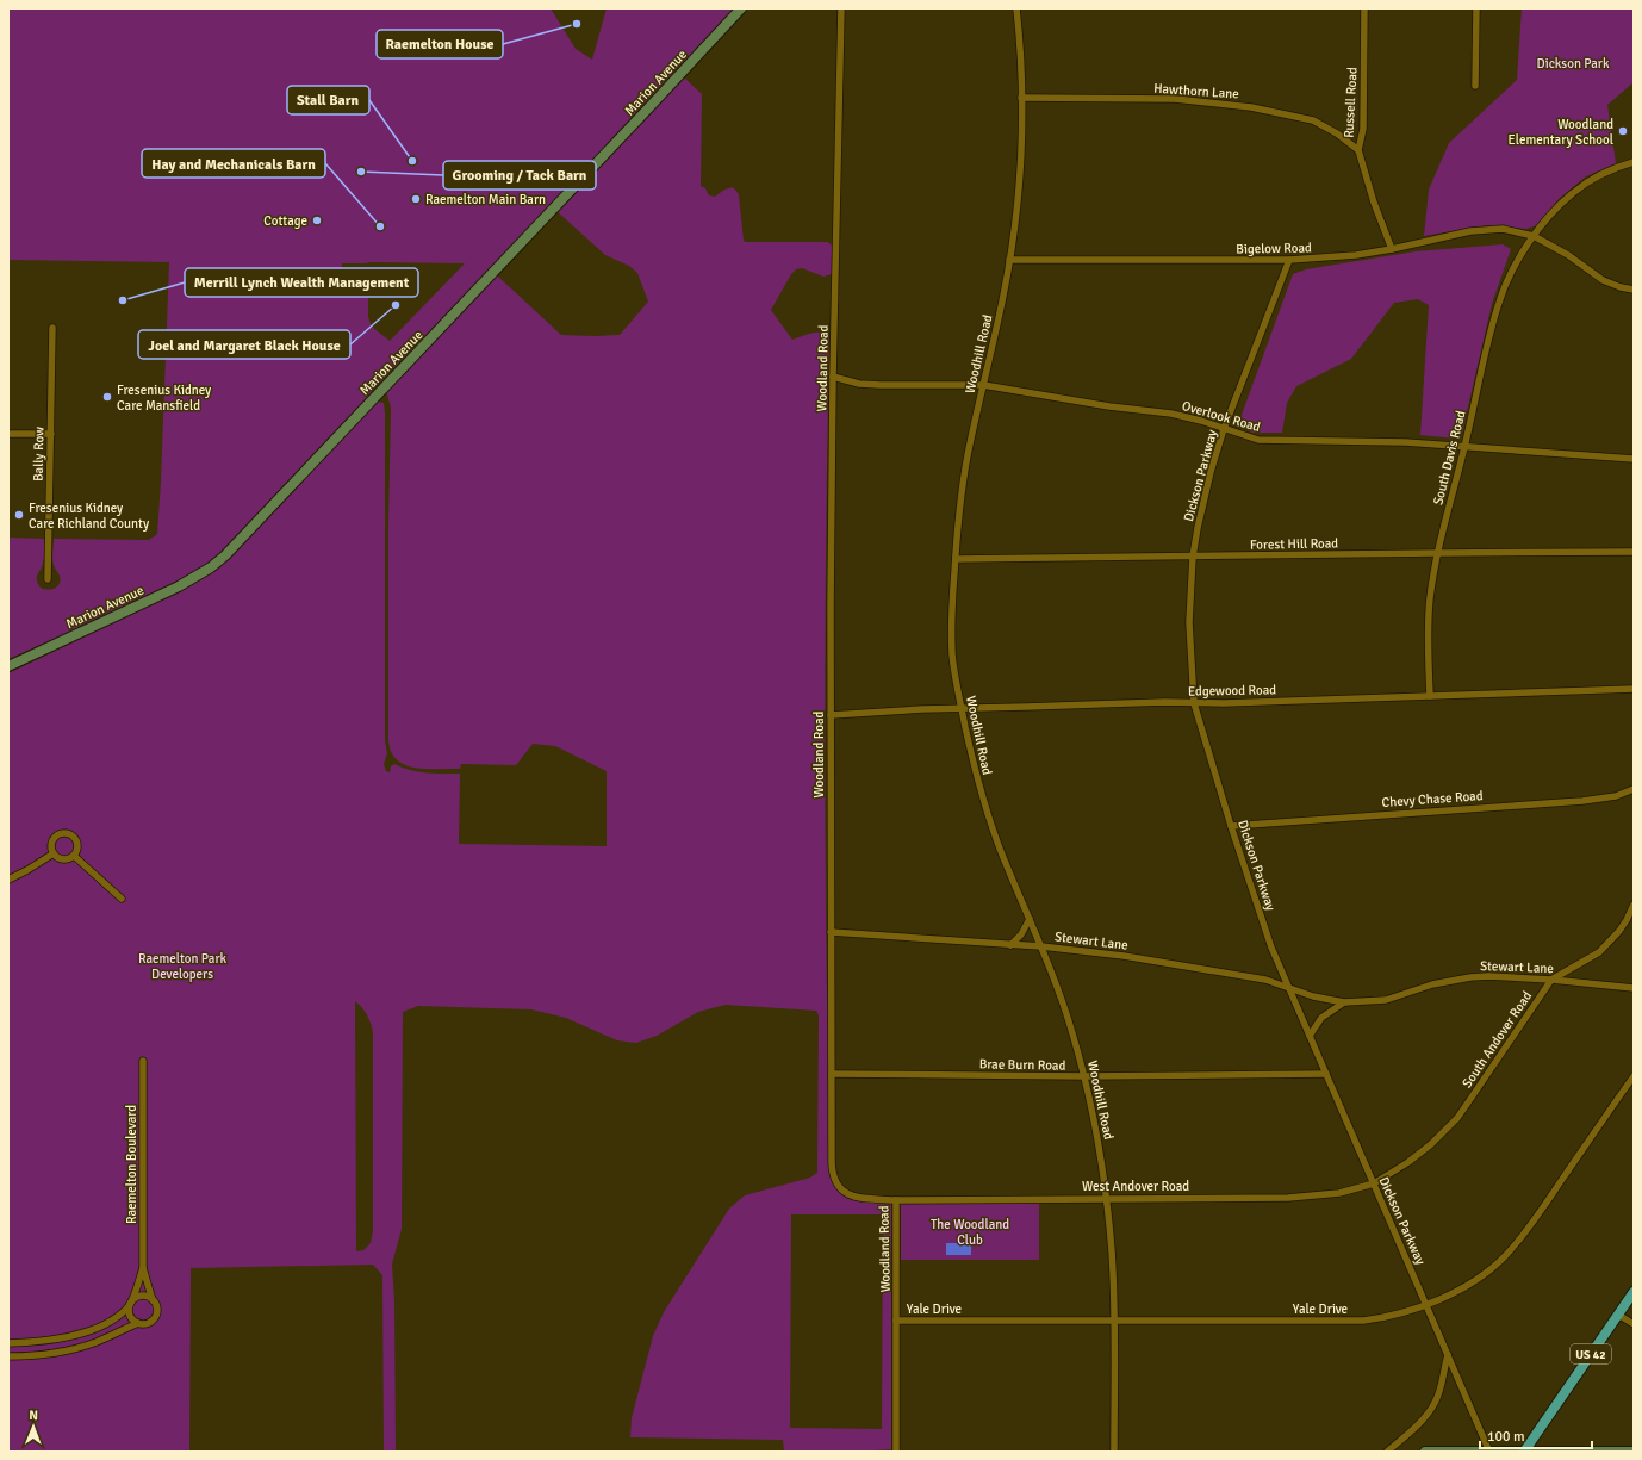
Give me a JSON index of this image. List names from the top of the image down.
{
  "streets": {
    "main road": ["US 42"],
    "street": [
      "Marion Avenue",
      "Hawthorn Lane",
      "Russell Road",
      "Bigelow Road",
      "Woodhill Road",
      "Woodland Road",
      "Overlook Road",
      "Bally Row",
      "South Davis Road",
      "Dickson Parkway",
      "Forest Hill Road",
      "Edgewood Road",
      "Chevy Chase Road",
      "Stewart Lane",
      "South Andover Road",
      "Brae Burn Road",
      "Raemelton Boulevard",
      "West Andover Road",
      "Yale Drive"
    ]
  },
  "crossings": [
    ["Hawthorn Lane", "Russell Road"],
    ["Hawthorn Lane", "Woodhill Road"],
    ["Russell Road", "Bigelow Road"],
    ["Bigelow Road", "Woodhill Road"],
    ["Bigelow Road", "South Davis Road"],
    ["Bigelow Road", "Dickson Parkway"],
    ["Woodhill Road", "Overlook Road"],
    ["Woodhill Road", "Forest Hill Road"],
    ["Woodhill Road", "Edgewood Road"],
    ["Woodhill Road", "Stewart Lane"],
    ["Woodhill Road", "Brae Burn Road"],
    ["Woodhill Road", "West Andover Road"],
    ["Woodhill Road", "Yale Drive"],
    ["Woodland Road", "Overlook Road"],
    ["Woodland Road", "Edgewood Road"],
    ["Woodland Road", "Stewart Lane"],
    ["Woodland Road", "Brae Burn Road"],
    ["Woodland Road", "West Andover Road"],
    ["Woodland Road", "Yale Drive"],
    ["Overlook Road", "South Davis Road"],
    ["Overlook Road", "Dickson Parkway"],
    ["South Davis Road", "Forest Hill Road"],
    ["South Davis Road", "Edgewood Road"],
    ["Dickson Parkway", "Forest Hill Road"],
    ["Dickson Parkway", "Edgewood Road"],
    ["Dickson Parkway", "Chevy Chase Road"],
    ["Dickson Parkway", "Stewart Lane"],
    ["Dickson Parkway", "South Andover Road"],
    ["Dickson Parkway", "Brae Burn Road"],
    ["Dickson Parkway", "West Andover Road"],
    ["Dickson Parkway", "Yale Drive"],
    ["Stewart Lane", "South Andover Road"],
    ["South Andover Road", "West Andover Road"]
  ],
  "parks": ["Dickson Park", "Raemelton Park Developers", "The Woodland Club"],
  "places": [
    "Raemelton House",
    "Woodland Elementary School",
    "Stall Barn",
    "Grooming / Tack Barn",
    "Raemelton Main Barn",
    "Cottage",
    "Hay and Mechanicals Barn",
    "Merrill Lynch Wealth Management",
    "Joel and Margaret Black House",
    "Fresenius Kidney Care Mansfield",
    "Fresenius Kidney Care Richland County"
  ],
  "scale_bar": "100 m",
  "north": "top"
}
